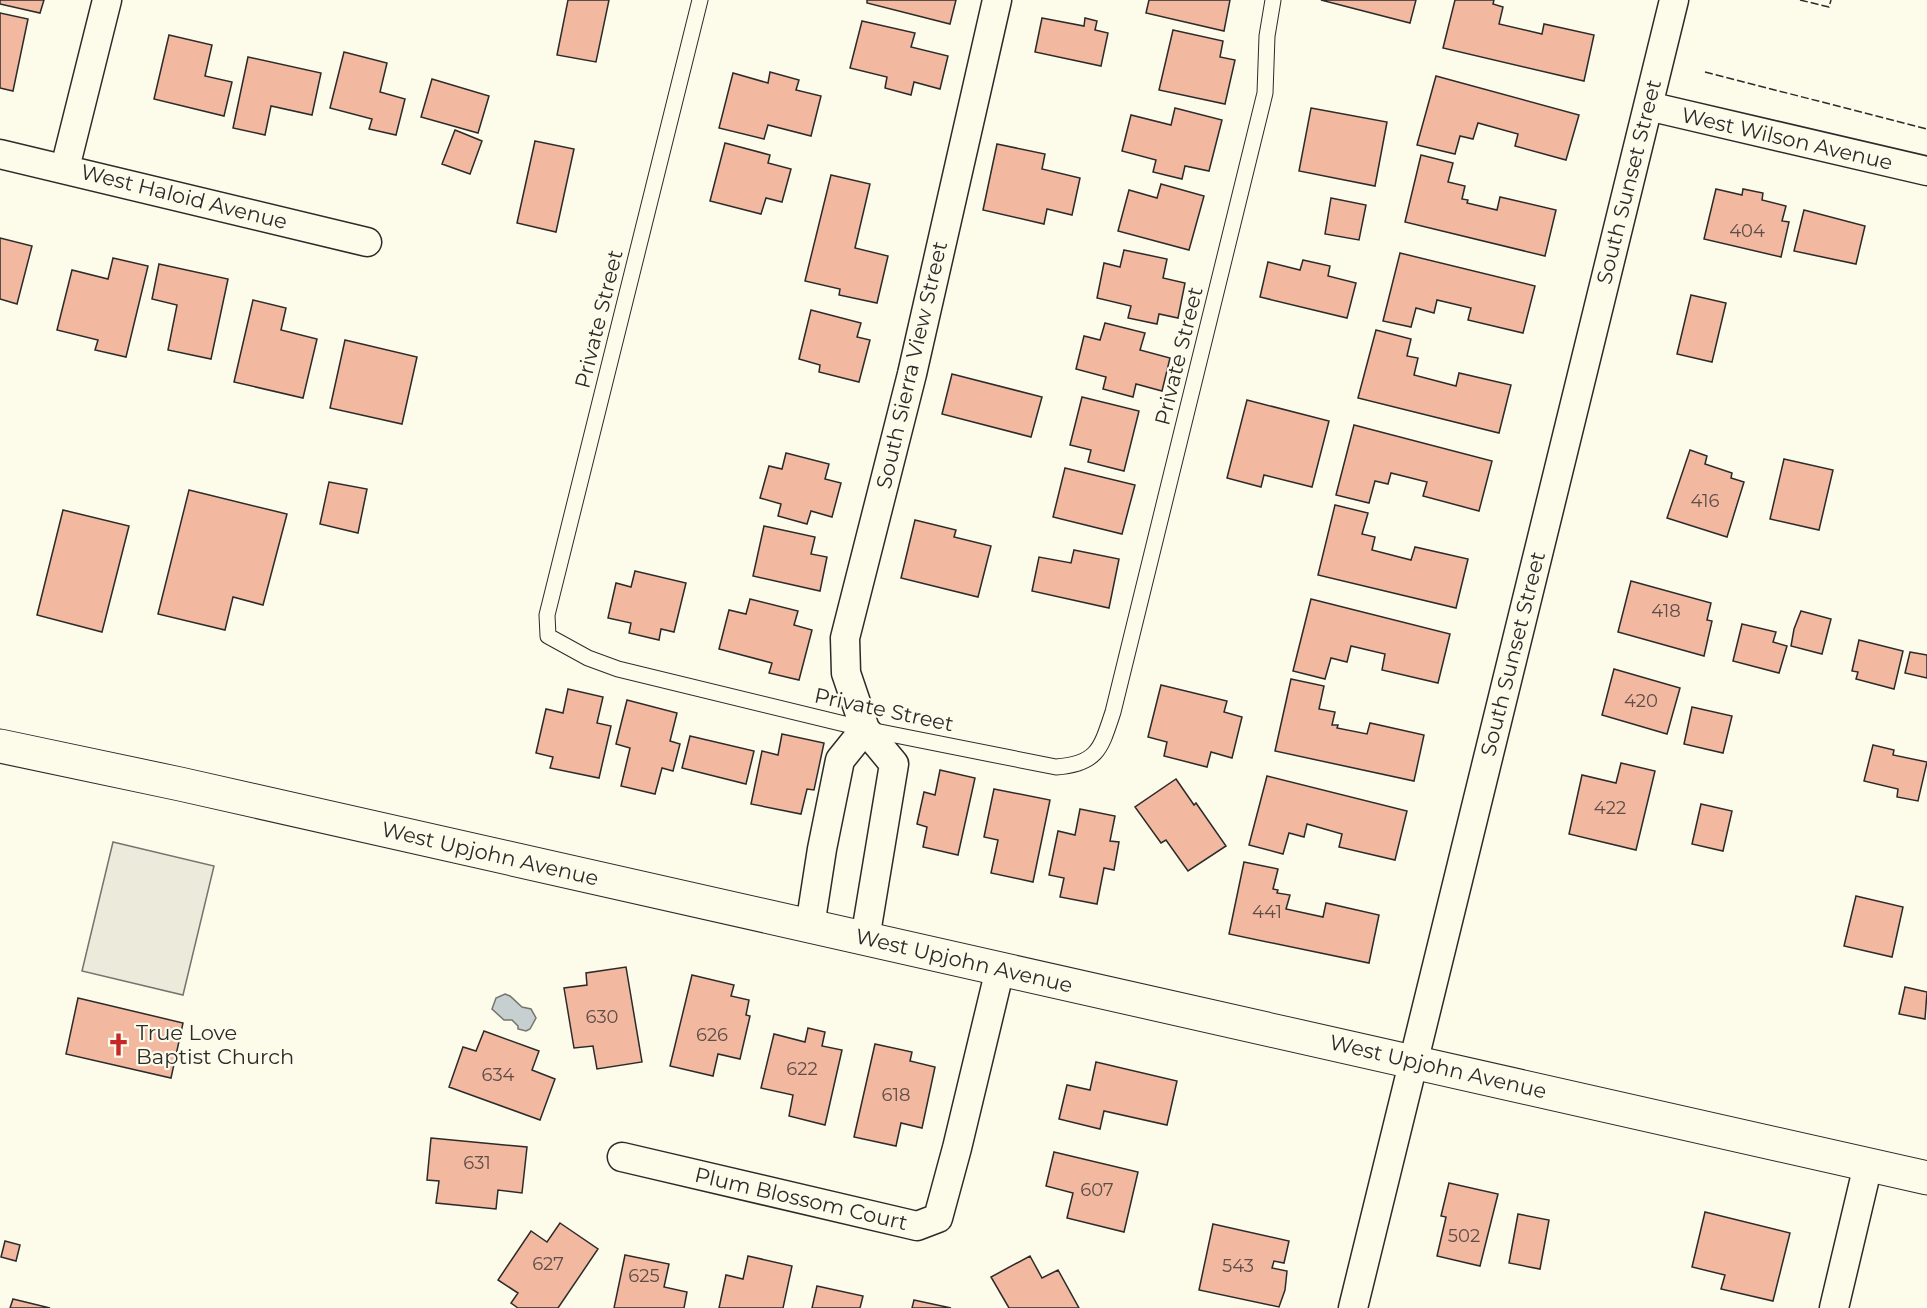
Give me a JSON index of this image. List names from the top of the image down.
{
  "streets": {
    "main road": ["West Upjohn Avenue"],
    "street": [
      "West Wilson Avenue",
      "South Sunset Street",
      "West Haloid Avenue",
      "South Sierra View Street",
      "Plum Blossom Court"
    ],
    "lane": ["Private Street"]
  },
  "crossings": [
    ["West Wilson Avenue", "South Sunset Street"],
    ["South Sunset Street", "West Upjohn Avenue"],
    ["Private Street", "South Sierra View Street"],
    ["South Sierra View Street", "West Upjohn Avenue"],
    ["West Upjohn Avenue", "Plum Blossom Court"]
  ],
  "places": {
    "church": ["True Love Baptist Church"]
  },
  "house_numbers": [
    "404",
    "416",
    "418",
    "420",
    "422",
    "441",
    "630",
    "626",
    "622",
    "634",
    "618",
    "631",
    "607",
    "502",
    "627",
    "543",
    "625"
  ]
}
